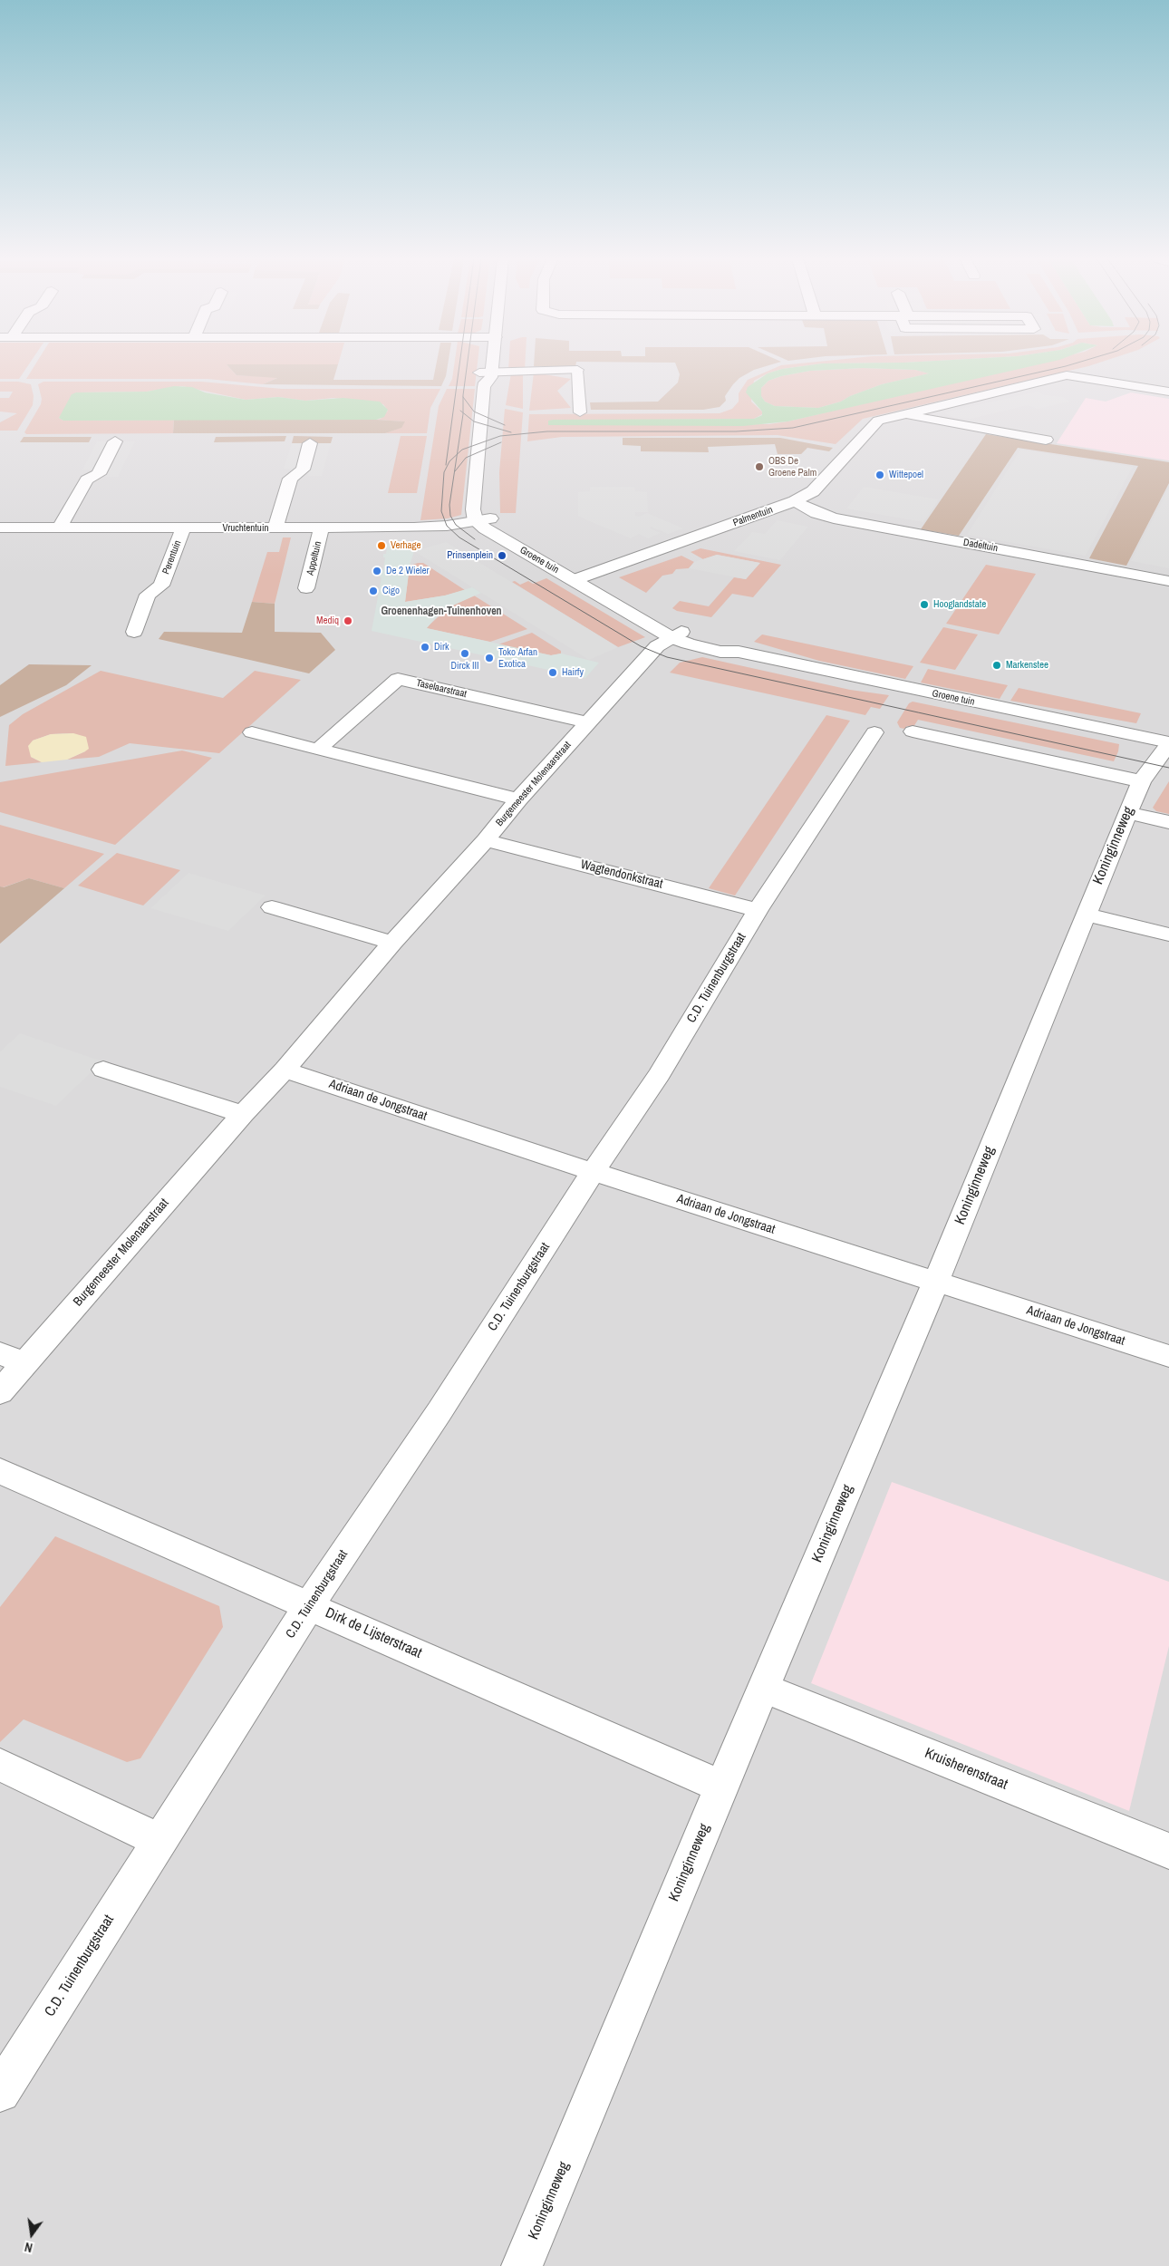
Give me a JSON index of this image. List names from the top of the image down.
{
  "streets": {
    "street": [
      "Palmentuin",
      "Vruchtentuin",
      "Dadeltuin",
      "Perentuin",
      "Appeltuin",
      "Groene tuin",
      "Taselaarstraat",
      "Burgemeester Molenaarstraat",
      "Koninginneweg",
      "Wagtendonkstraat",
      "C.D. Tuinenburgstraat",
      "Adriaan de Jongstraat",
      "Dirk de Lijsterstraat",
      "Kruisherenstraat"
    ]
  },
  "crossings": [
    ["Palmentuin", "Dadeltuin"],
    ["Palmentuin", "Groene tuin"],
    ["Vruchtentuin", "Perentuin"],
    ["Vruchtentuin", "Appeltuin"],
    ["Vruchtentuin", "Groene tuin"],
    ["Groene tuin", "Burgemeester Molenaarstraat"],
    ["Groene tuin", "Koninginneweg"],
    ["Taselaarstraat", "Burgemeester Molenaarstraat"],
    ["Burgemeester Molenaarstraat", "Wagtendonkstraat"],
    ["Burgemeester Molenaarstraat", "Adriaan de Jongstraat"],
    ["Koninginneweg", "Adriaan de Jongstraat"],
    ["Koninginneweg", "Dirk de Lijsterstraat"],
    ["Koninginneweg", "Kruisherenstraat"],
    ["Wagtendonkstraat", "C.D. Tuinenburgstraat"],
    ["C.D. Tuinenburgstraat", "Adriaan de Jongstraat"],
    ["C.D. Tuinenburgstraat", "Dirk de Lijsterstraat"]
  ],
  "districts": ["Groenenhagen-Tuinenhoven"],
  "places": [
    "OBS De Groene Palm",
    "Wittepoel",
    "Verhage",
    "Prinsenplein",
    "De 2 Wieler",
    "Cigo",
    "Hooglandstate",
    "Mediq",
    "Dirk",
    "Dirck III",
    "Toko Arfan Exotica",
    "Markenstee",
    "Hairfy"
  ],
  "north": "bottom"
}
